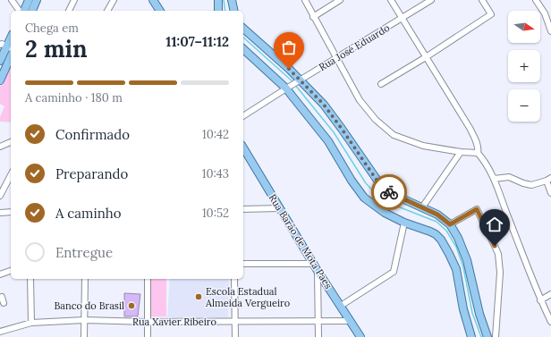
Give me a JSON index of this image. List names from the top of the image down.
{
  "streets": {
    "main road": ["Rua Barão de Mota Paes"],
    "street": ["Rua José Eduardo", "Rua Xavier Ribeiro"]
  },
  "crossings": [
    ["Rua Barão de Mota Paes", "Rua Xavier Ribeiro"]
  ],
  "places": ["Escola Estadual Almeida Vergueiro", "Banco do Brasil"],
  "north": "right",
  "page": {
    "map_buttons": ["+", "−"],
    "heading": ["2 min", "Chega em", "11:07–11:12"],
    "bar": "A caminho · 180 m",
    "list": [
      ["Confirmado", "10:42"],
      ["Preparando", "10:43"],
      ["A caminho", "10:52"],
      "Entregue"
    ]
  }
}
